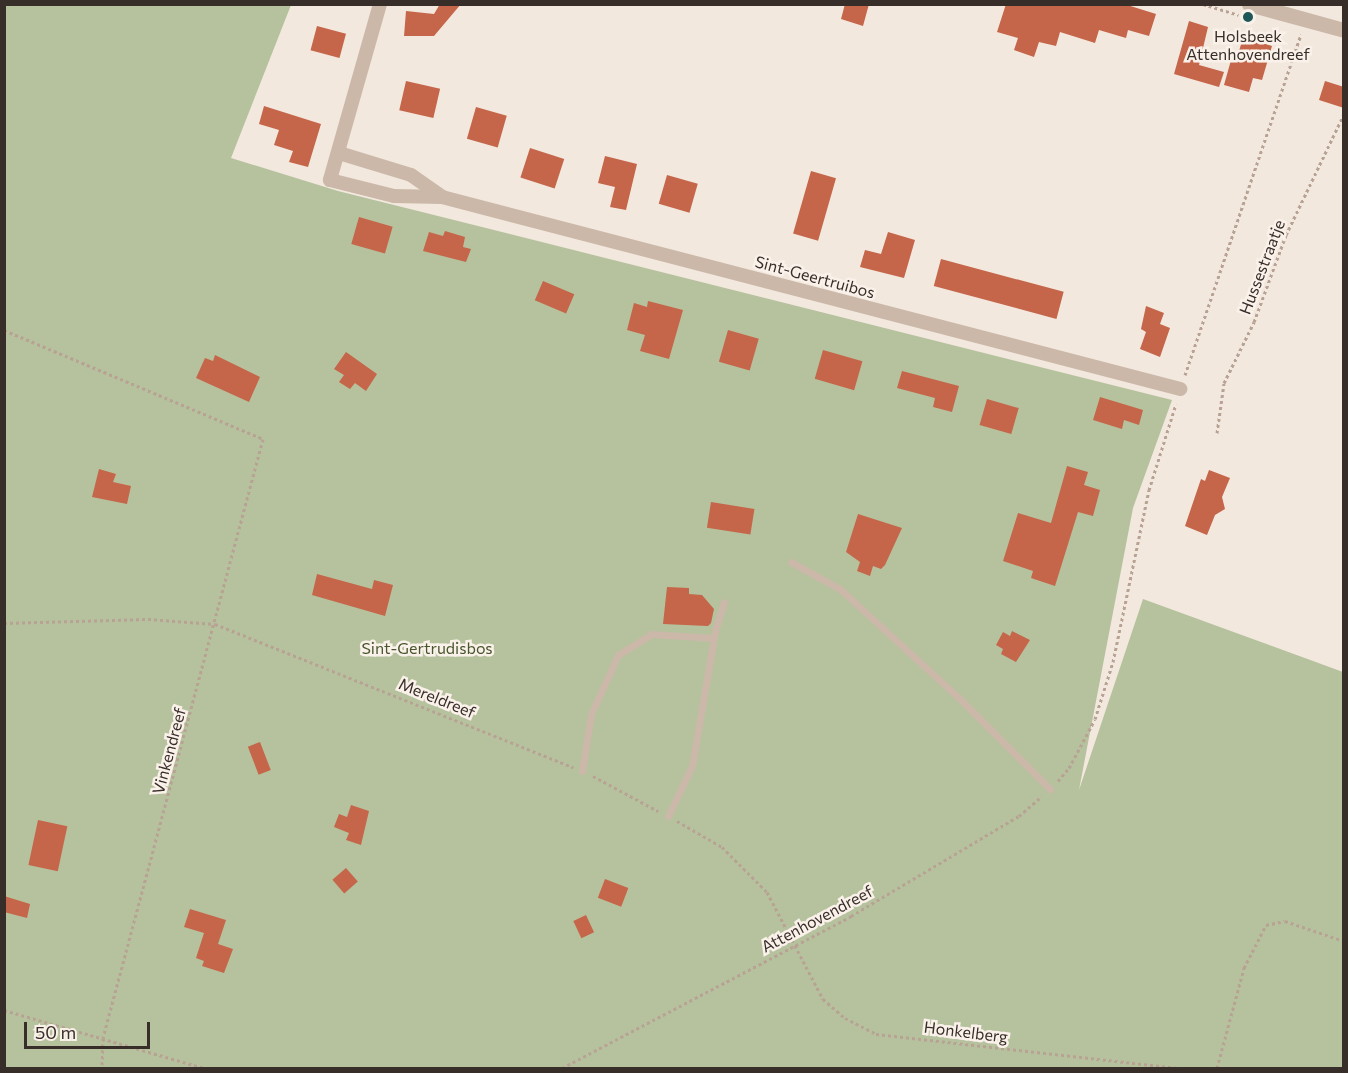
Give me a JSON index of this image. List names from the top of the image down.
{
  "streets": {
    "street": ["Sint-Geertruibos"],
    "path": [
      "Hussestraatje",
      "Mereldreef",
      "Vinkendreef",
      "Attenhovendreef",
      "Honkelberg"
    ]
  },
  "crossings": [
    ["Mereldreef", "Vinkendreef"],
    ["Mereldreef", "Attenhovendreef"],
    ["Mereldreef", "Honkelberg"],
    ["Attenhovendreef", "Honkelberg"]
  ],
  "parks": ["Sint-Gertrudisbos"],
  "places": ["Holsbeek Attenhovendreef"],
  "scale_bar": "50 m"
}
